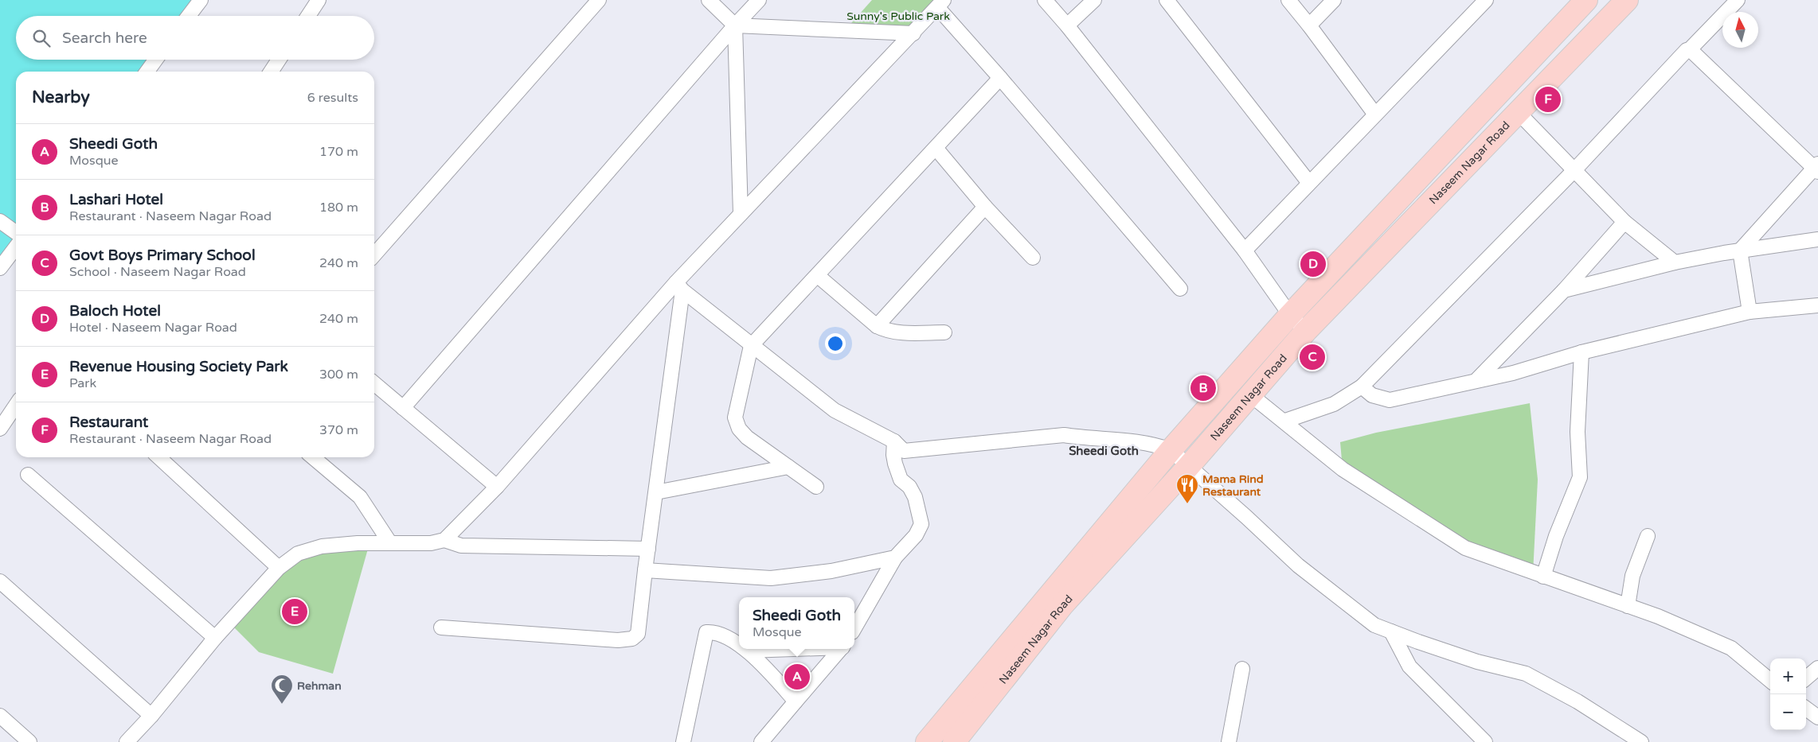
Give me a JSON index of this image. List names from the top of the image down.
{
  "streets": {
    "main road": ["Naseem Nagar Road"]
  },
  "districts": ["Sheedi Goth"],
  "parks": ["Sunny's Public Park"],
  "places": {
    "restaurant": ["Mama Rind Restaurant"],
    "mosque": ["Rehman"]
  },
  "north": "top",
  "page": {
    "search": "Search here",
    "heading": ["Nearby", "6 results"],
    "pins": [
      "F",
      "D",
      "C",
      "B",
      "E",
      "A"
    ],
    "list": [
      {
        "mark": "A",
        "name": "Sheedi Goth",
        "note": "Mosque",
        "value": "170 m"
      },
      {
        "mark": "B",
        "name": "Lashari Hotel",
        "note": "Restaurant · Naseem Nagar Road",
        "value": "180 m"
      },
      {
        "mark": "C",
        "name": "Govt Boys Primary School",
        "note": "School · Naseem Nagar Road",
        "value": "240 m"
      },
      {
        "mark": "D",
        "name": "Baloch Hotel",
        "note": "Hotel · Naseem Nagar Road",
        "value": "240 m"
      },
      {
        "mark": "E",
        "name": "Revenue Housing Society Park",
        "note": "Park",
        "value": "300 m"
      },
      {
        "mark": "F",
        "name": "Restaurant",
        "note": "Restaurant · Naseem Nagar Road",
        "value": "370 m"
      }
    ],
    "popup": ["Sheedi Goth", "Mosque"],
    "map_buttons": ["+", "−"]
  }
}
